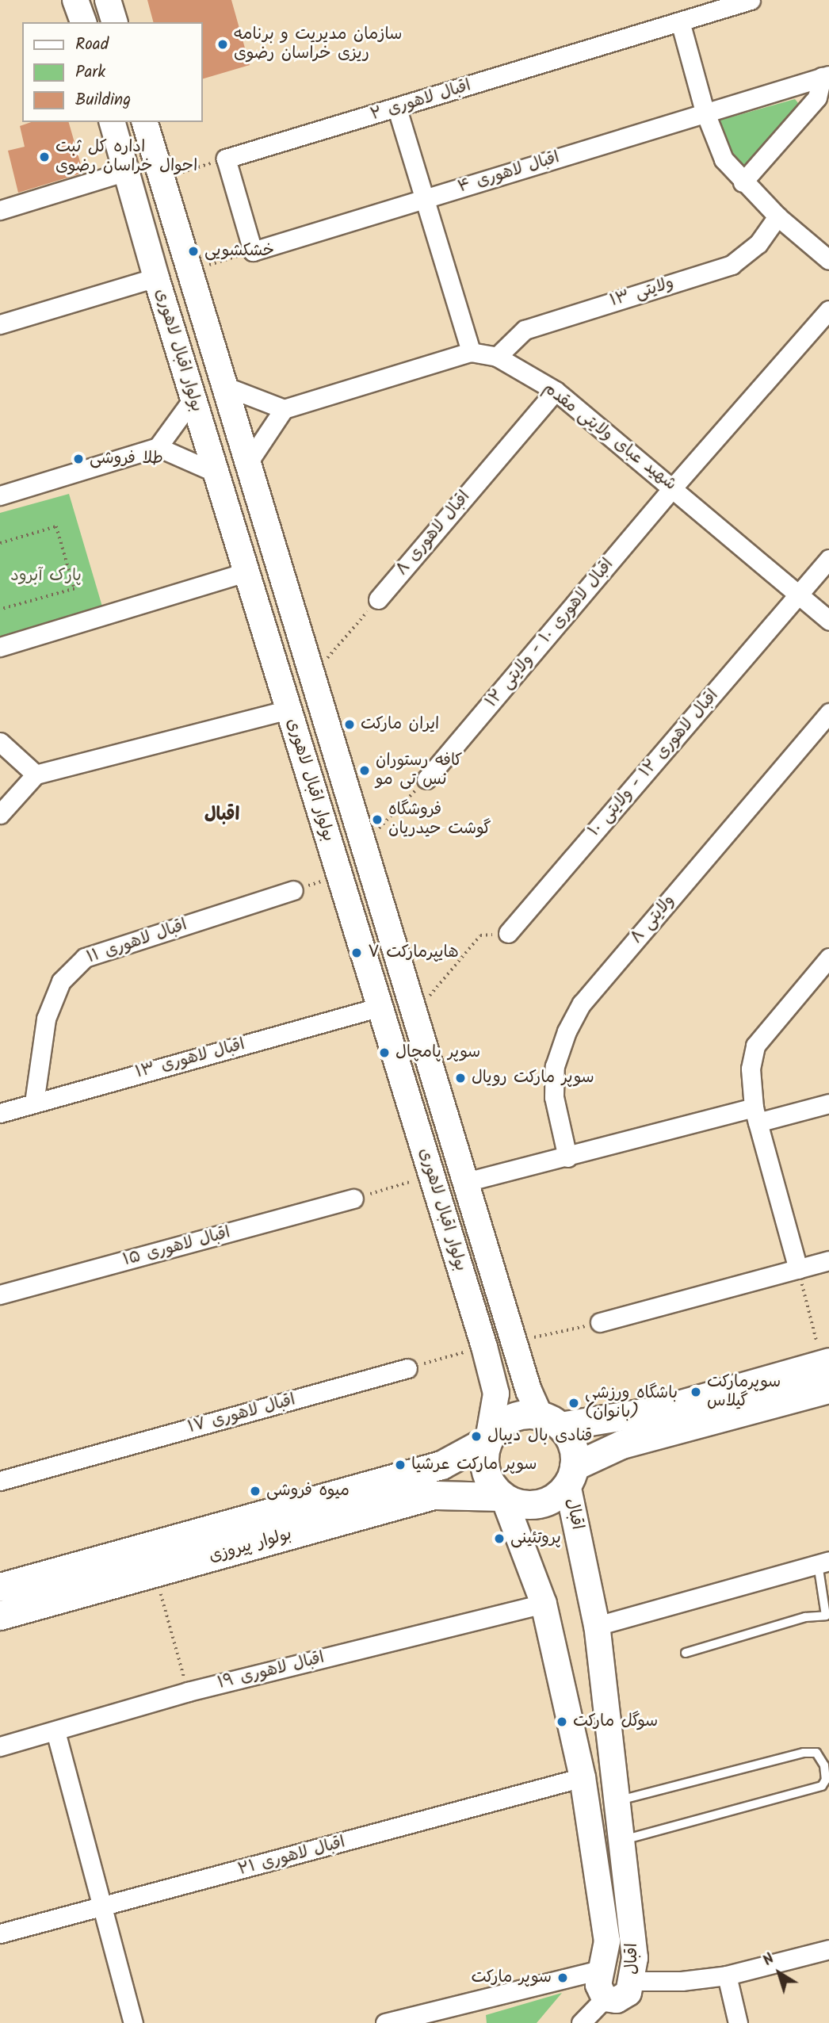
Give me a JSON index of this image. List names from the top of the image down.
{
  "streets": {
    "main road": ["بولوار اقبال لاهوری", "اقبال", "بولوار پیروزی"],
    "street": [
      "اقبال لاهوری ۲",
      "اقبال لاهوری ۴",
      "ولایتی ۱۳",
      "شهید عبای ولایتی مقدم",
      "اقبال لاهوری ۸",
      "اقبال لاهوری ۱۰ - ولایتی ۱۲",
      "اقبال لاهوری ۱۲ - ولایتی ۱۰",
      "ولایتی ۸",
      "اقبال لاهوری ۱۱",
      "اقبال لاهوری ۱۳",
      "اقبال لاهوری ۱۵",
      "اقبال لاهوری ۱۷",
      "اقبال لاهوری ۱۹",
      "اقبال لاهوری ۲۱"
    ]
  },
  "crossings": [
    ["ولایتی ۱۳", "شهید عبای ولایتی مقدم"],
    ["بولوار اقبال لاهوری", "اقبال لاهوری ۱۳"],
    ["بولوار اقبال لاهوری", "اقبال"],
    ["بولوار اقبال لاهوری", "بولوار پیروزی"],
    ["شهید عبای ولایتی مقدم", "اقبال لاهوری ۸"],
    ["شهید عبای ولایتی مقدم", "اقبال لاهوری ۱۰ - ولایتی ۱۲"],
    ["شهید عبای ولایتی مقدم", "اقبال لاهوری ۱۲ - ولایتی ۱۰"],
    ["اقبال لاهوری ۱۱", "اقبال لاهوری ۱۳"],
    ["اقبال", "بولوار پیروزی"],
    ["اقبال", "اقبال لاهوری ۱۹"],
    ["اقبال", "اقبال لاهوری ۲۱"]
  ],
  "districts": ["اقبال"],
  "parks": ["پارک آبرود"],
  "places": [
    "سازمان مدیریت و برنامه ریزی خراسان رضوی",
    "اداره کل ثبت احوال خراسان رضوی",
    "خشکشویی",
    "طلا فروشی",
    "ایران مارکت",
    "كافه رستوران نس تى مو",
    "فروشگاه گوشت حیدریان",
    "هایپرمارکت ۷",
    "سوپر‌ پامچال",
    "سوپر مارکت رویال",
    "سوپرمارکت گیلاس",
    "باشگاه ورزشی (بانوان)",
    "قنادی بال دیبال",
    "سوپر مارکت عرشیا",
    "میوه فروشی",
    "پروتئینی",
    "سوگل مارکت",
    "سوپر مارکت"
  ],
  "legend": ["Road", "Park", "Building"],
  "north": "top left"
}
